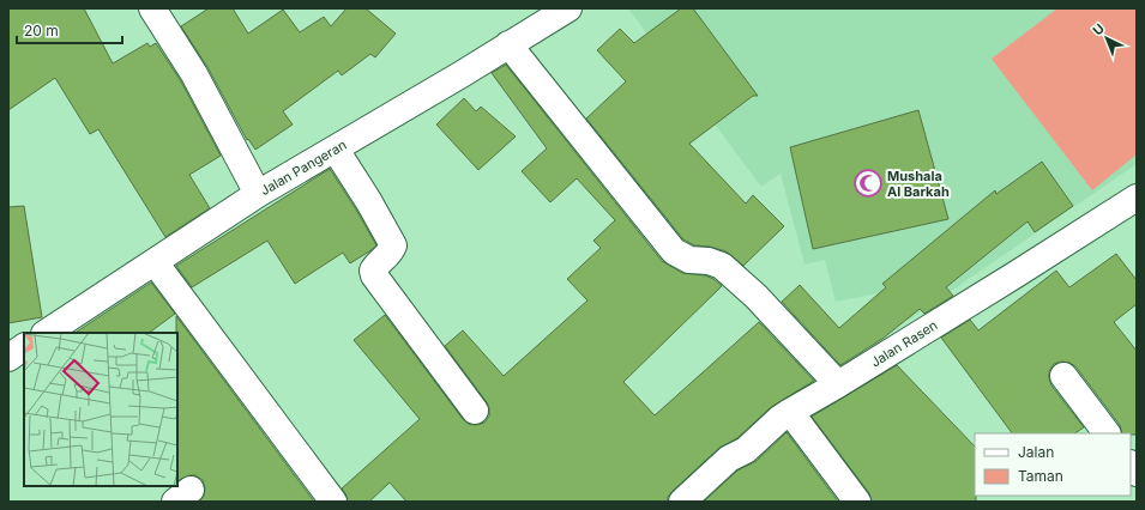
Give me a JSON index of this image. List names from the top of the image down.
{
  "streets": {
    "street": ["Jalan Pangeran", "Jalan Rasen"]
  },
  "places": {
    "mosque": ["Mushala Al Barkah"]
  },
  "legend": ["Jalan", "Taman"],
  "scale_bar": "20 m",
  "north": "top left"
}
